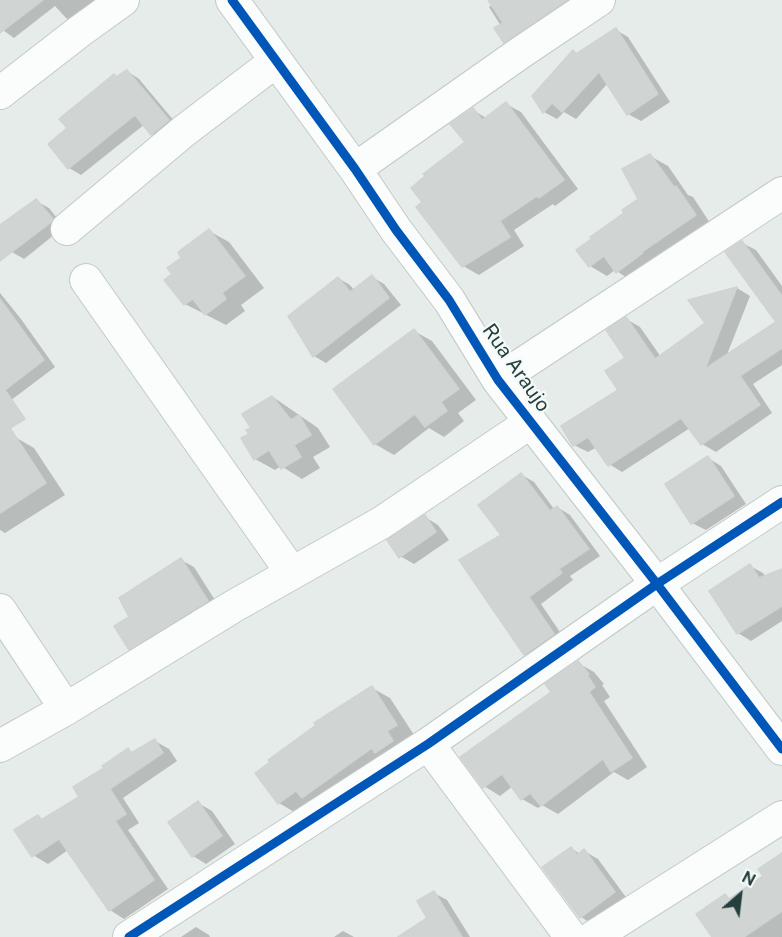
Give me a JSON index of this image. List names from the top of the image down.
{
  "streets": {
    "street": ["Rua Araujo"]
  },
  "north": "top right"
}
